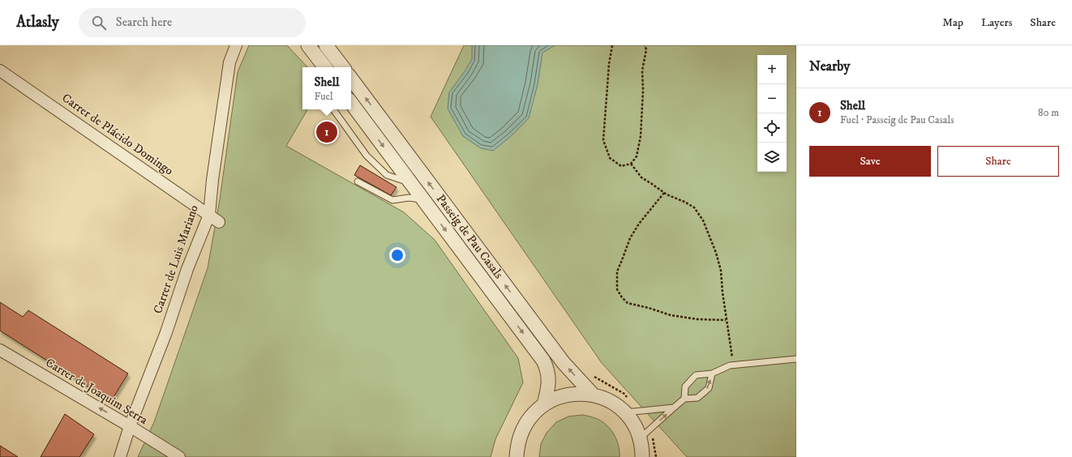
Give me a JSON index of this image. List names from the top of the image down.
{
  "streets": {
    "street": [
      "Carrer de Plácido Domingo",
      "Passeig de Pau Casals",
      "Carrer de Luis Mariano",
      "Carrer de Joaquim Serra"
    ]
  },
  "crossings": [
    ["Carrer de Plácido Domingo", "Carrer de Luis Mariano"],
    ["Carrer de Luis Mariano", "Carrer de Joaquim Serra"]
  ],
  "one_way": ["Carrer de Joaquim Serra"],
  "page": {
    "header": "Atlasly",
    "search": "Search here",
    "nav": ["Map", "Layers", "Share"],
    "heading": "Nearby",
    "map_buttons": ["+", "−"],
    "popup": ["Shell", "Fuel"],
    "list": [
      {
        "mark": "1",
        "name": "Shell",
        "note": "Fuel · Passeig de Pau Casals",
        "value": "80 m"
      }
    ],
    "pins": "1",
    "buttons": ["Save", "Share"]
  }
}
